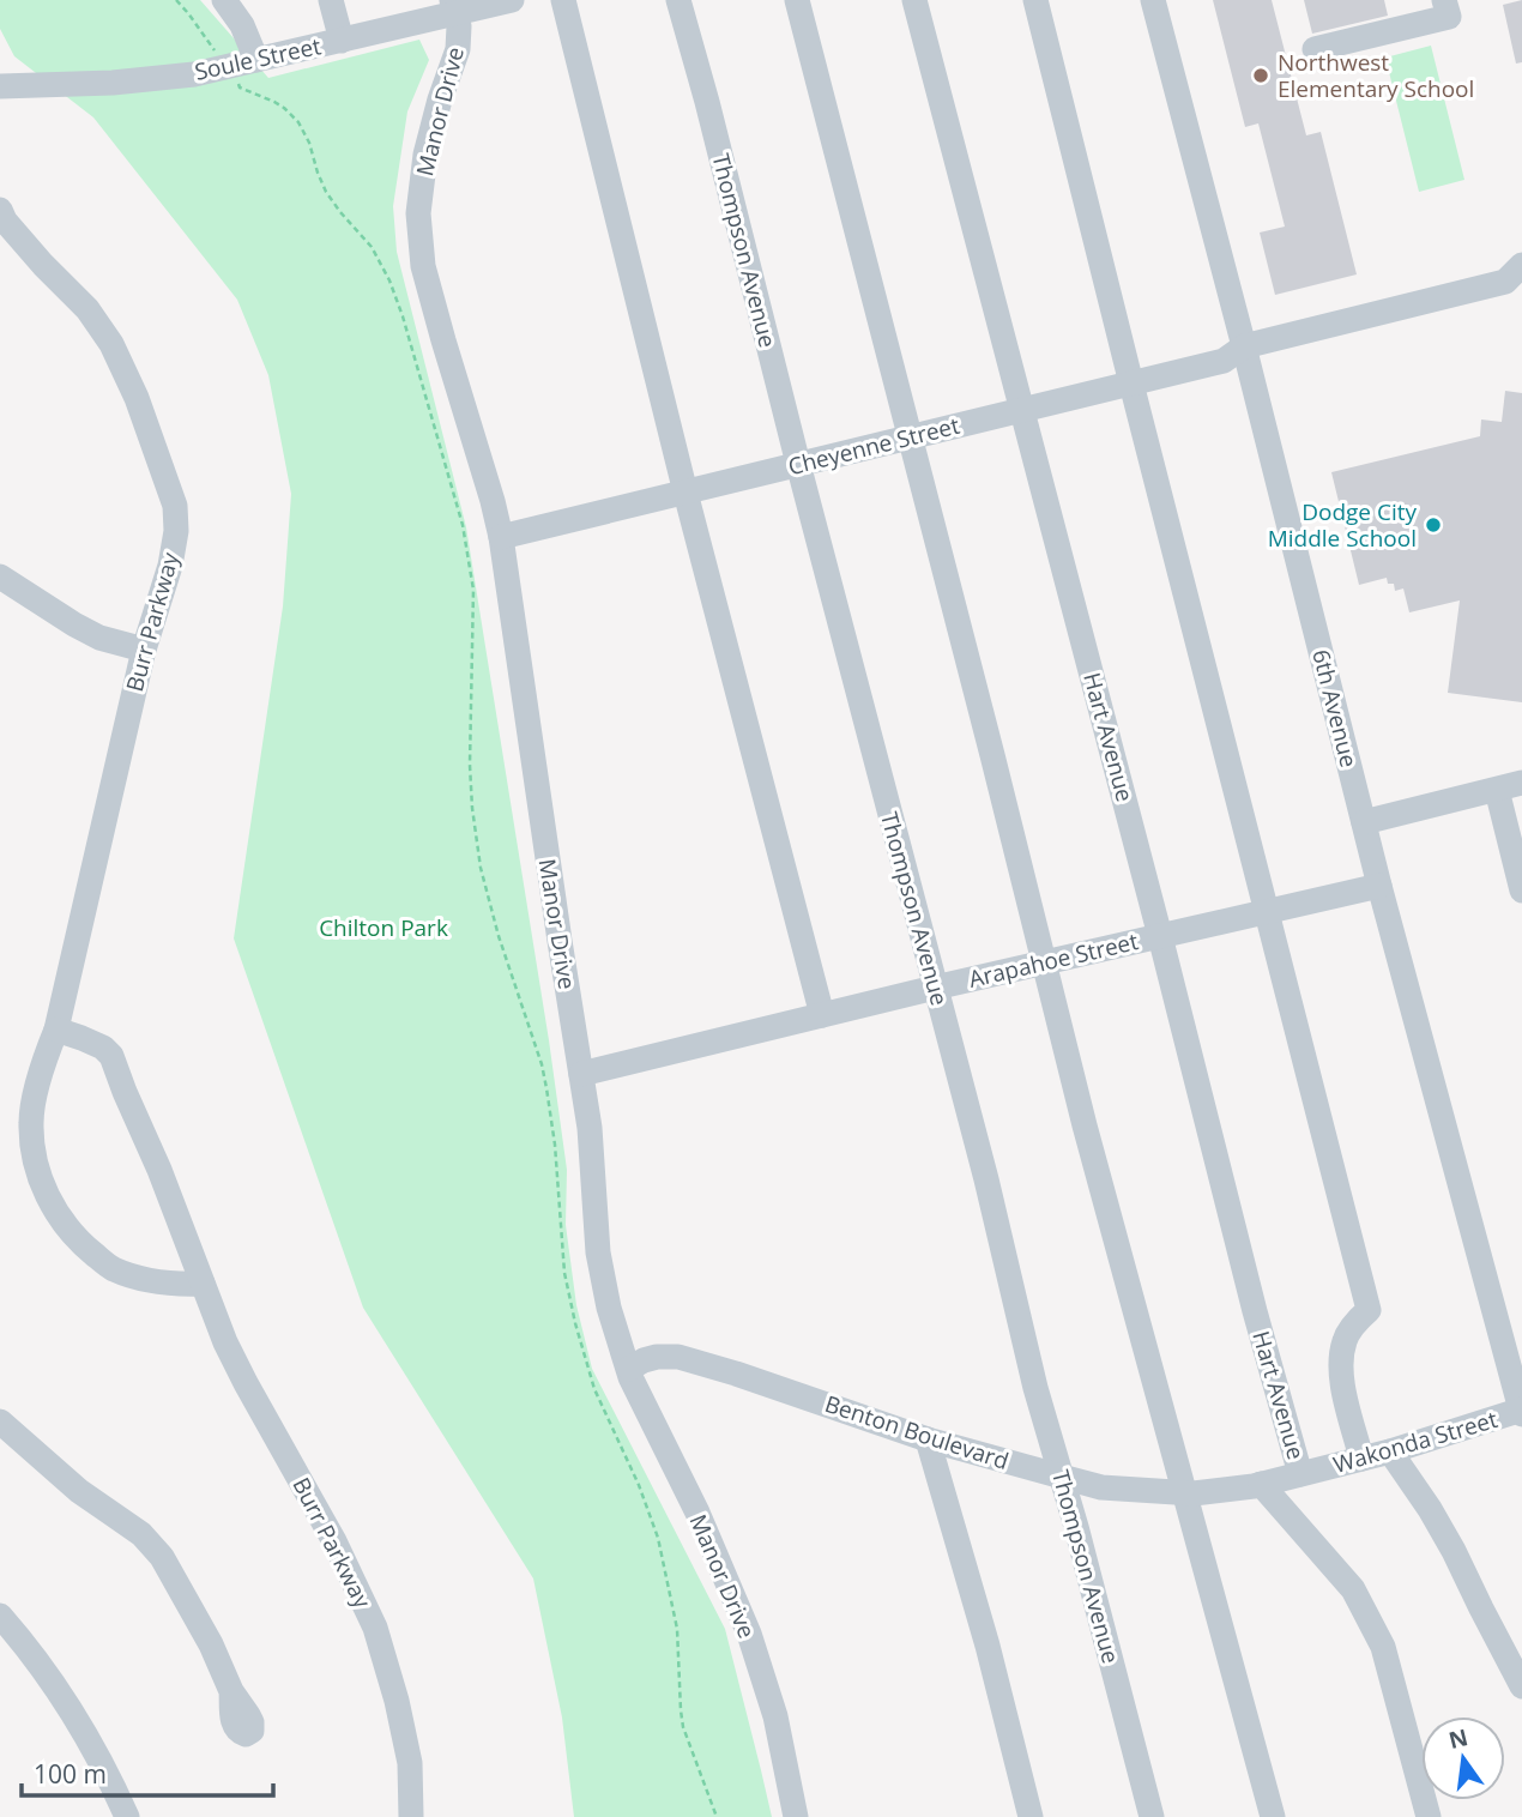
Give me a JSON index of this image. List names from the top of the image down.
{
  "streets": {
    "street": [
      "Soule Street",
      "Manor Drive",
      "Thompson Avenue",
      "Cheyenne Street",
      "Burr Parkway",
      "6th Avenue",
      "Hart Avenue",
      "Arapahoe Street",
      "Benton Boulevard",
      "Wakonda Street"
    ]
  },
  "crossings": [
    ["Soule Street", "Manor Drive"],
    ["Manor Drive", "Cheyenne Street"],
    ["Manor Drive", "Arapahoe Street"],
    ["Manor Drive", "Benton Boulevard"],
    ["Thompson Avenue", "Cheyenne Street"],
    ["Thompson Avenue", "Arapahoe Street"],
    ["Thompson Avenue", "Benton Boulevard"],
    ["Cheyenne Street", "6th Avenue"],
    ["Cheyenne Street", "Hart Avenue"],
    ["6th Avenue", "Arapahoe Street"],
    ["6th Avenue", "Wakonda Street"],
    ["Hart Avenue", "Arapahoe Street"],
    ["Hart Avenue", "Benton Boulevard"],
    ["Hart Avenue", "Wakonda Street"],
    ["Benton Boulevard", "Wakonda Street"]
  ],
  "parks": ["Chilton Park"],
  "places": ["Northwest Elementary School", "Dodge City Middle School"],
  "scale_bar": "100 m",
  "north": "top"
}
